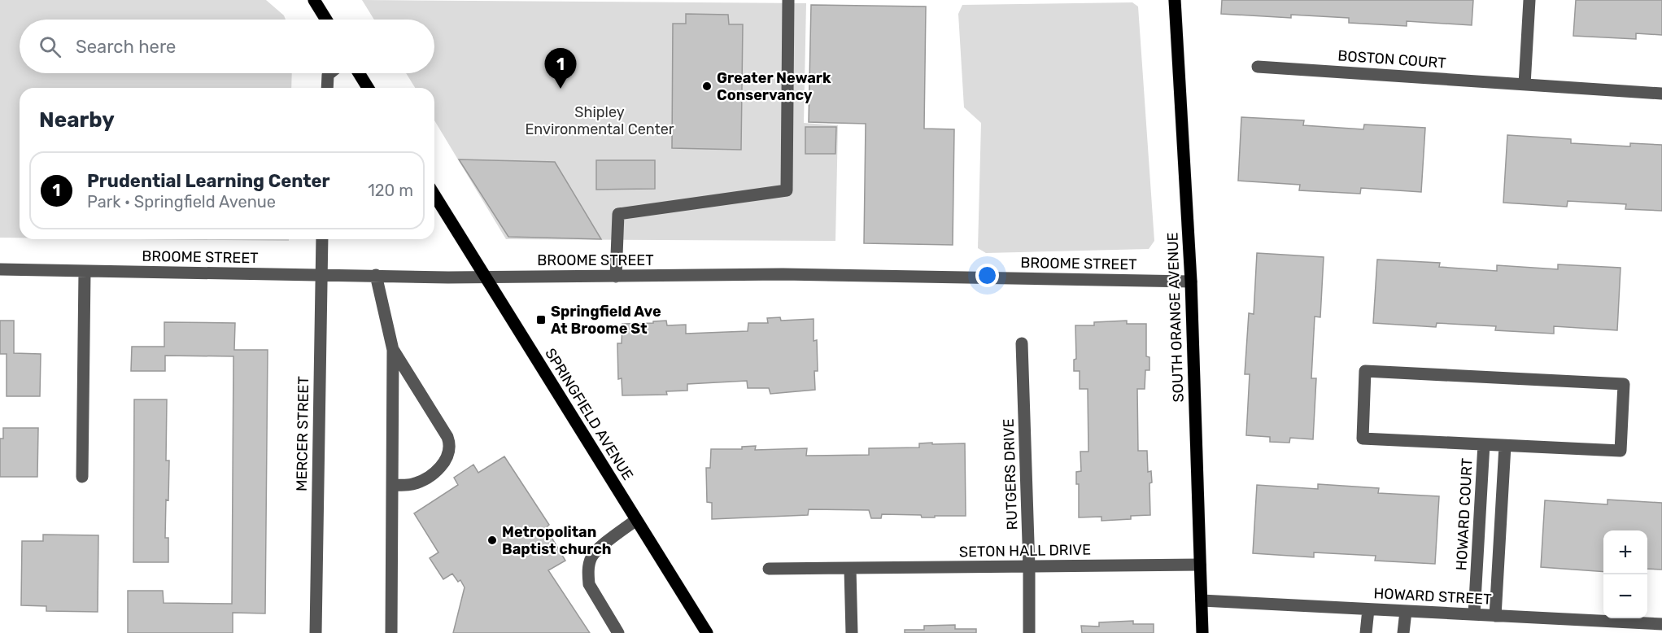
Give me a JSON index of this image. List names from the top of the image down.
{
  "streets": {
    "main road": ["SOUTH ORANGE AVENUE", "SPRINGFIELD AVENUE"],
    "street": [
      "BOSTON COURT",
      "BROOME STREET",
      "MERCER STREET",
      "RUTGERS DRIVE",
      "HOWARD COURT",
      "SETON HALL DRIVE",
      "HOWARD STREET"
    ]
  },
  "crossings": [
    ["BROOME STREET", "SOUTH ORANGE AVENUE"],
    ["BROOME STREET", "SPRINGFIELD AVENUE"],
    ["BROOME STREET", "MERCER STREET"],
    ["SOUTH ORANGE AVENUE", "SETON HALL DRIVE"],
    ["SOUTH ORANGE AVENUE", "HOWARD STREET"],
    ["RUTGERS DRIVE", "SETON HALL DRIVE"],
    ["HOWARD COURT", "HOWARD STREET"]
  ],
  "parks": ["Shipley Environmental Center"],
  "places": {
    "other": ["Greater Newark Conservancy", "Metropolitan Baptist church"],
    "transit": ["Springfield Ave At Broome St"]
  },
  "page": {
    "search": "Search here",
    "pins": "1",
    "heading": "Nearby",
    "list": [
      {
        "mark": "1",
        "name": "Prudential Learning Center",
        "note": "Park · Springfield Avenue",
        "value": "120 m"
      }
    ],
    "map_buttons": ["+", "−"]
  }
}
